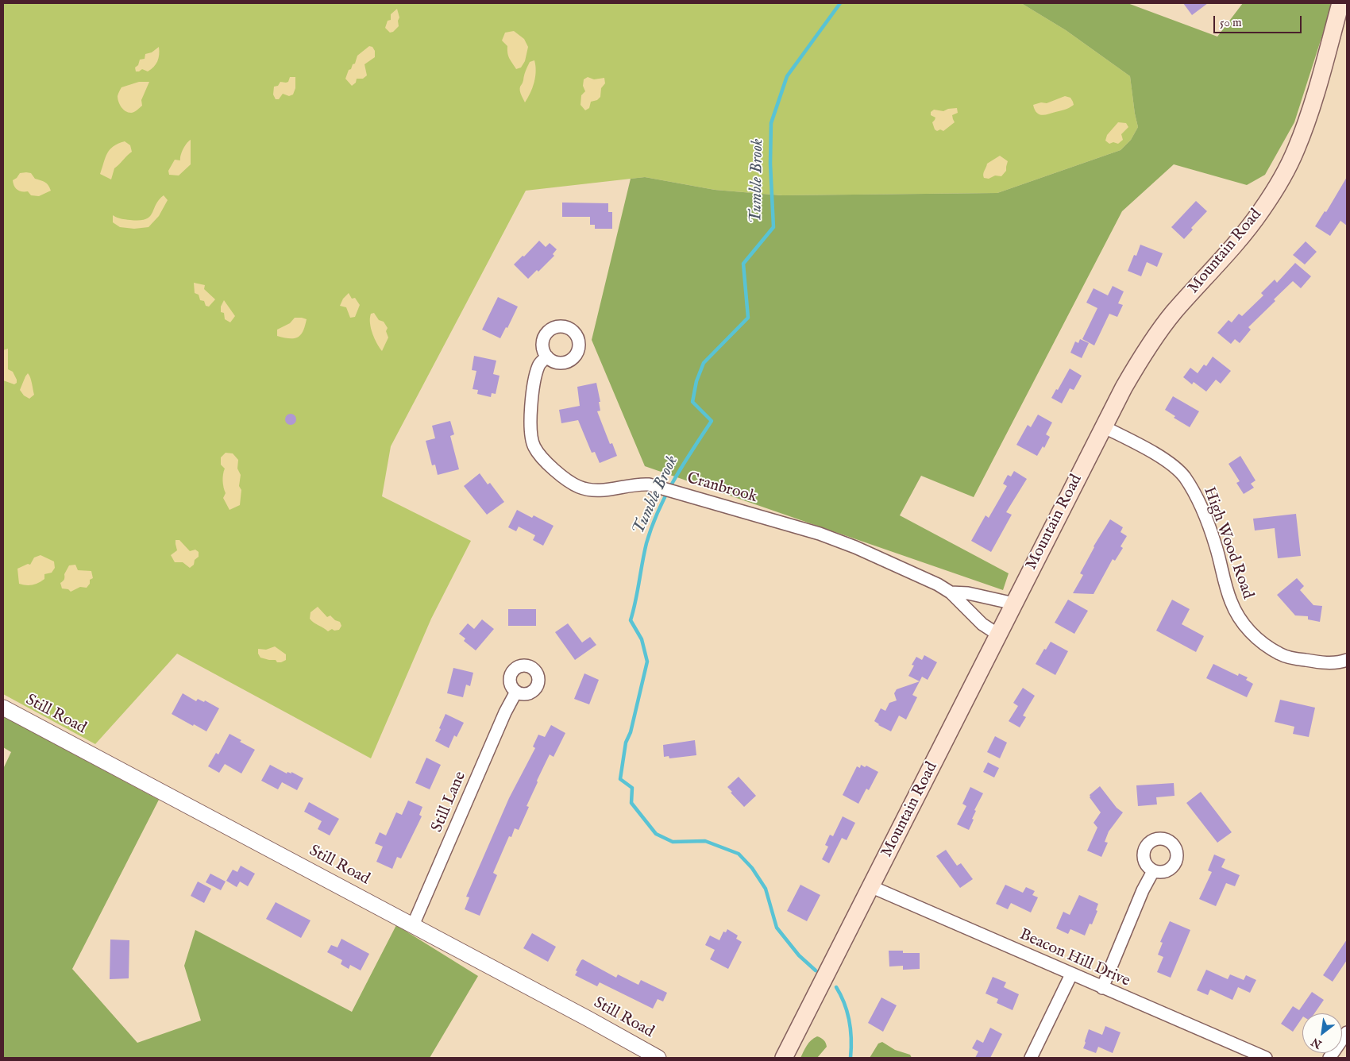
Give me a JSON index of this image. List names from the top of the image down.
{
  "streets": {
    "main road": ["Mountain Road"],
    "street": [
      "Cranbrook",
      "High Wood Road",
      "Still Road",
      "Still Lane",
      "Beacon Hill Drive"
    ]
  },
  "crossings": [
    ["Mountain Road", "Cranbrook"],
    ["Mountain Road", "High Wood Road"],
    ["Mountain Road", "Beacon Hill Drive"],
    ["Still Road", "Still Lane"]
  ],
  "water": ["Tumble Brook"],
  "scale_bar": "50 m",
  "north": "bottom left"
}
